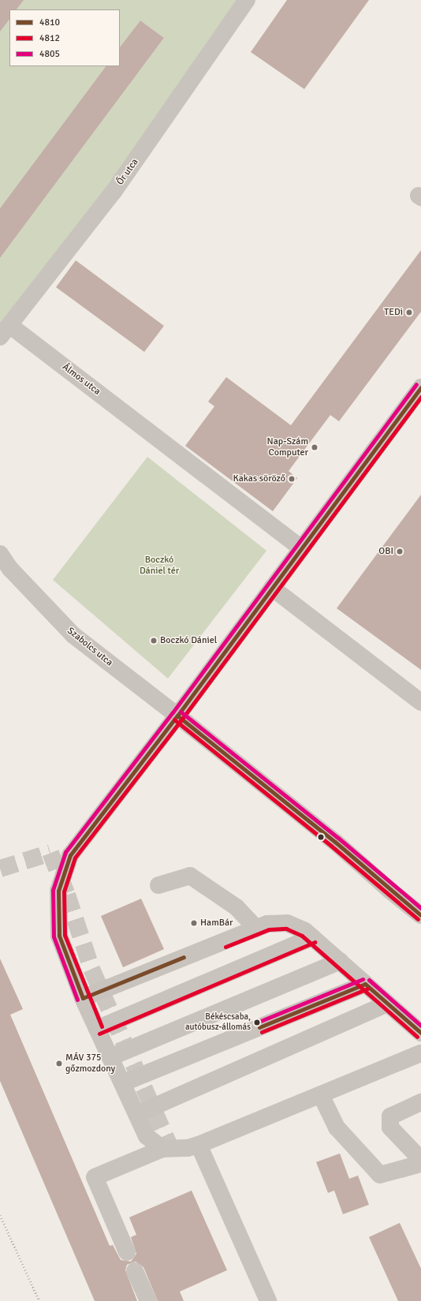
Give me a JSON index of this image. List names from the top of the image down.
{
  "streets": {
    "street": ["Őr utca", "Álmos utca", "Szabolcs utca"]
  },
  "crossings": [
    ["Őr utca", "Álmos utca"]
  ],
  "parks": ["Boczkó Dániel tér"],
  "places": [
    "TEDi",
    "Nap-Szám Computer",
    "Kakas söröző",
    "OBI",
    "Boczkó Dániel",
    "HamBár",
    "Békéscsaba, autóbusz-állomás",
    "MÁV 375 gőzmozdony"
  ],
  "lines": ["transit line 4805", "transit line 4810", "transit line 4812"],
  "legend": ["4810", "4812", "4805"]
}
